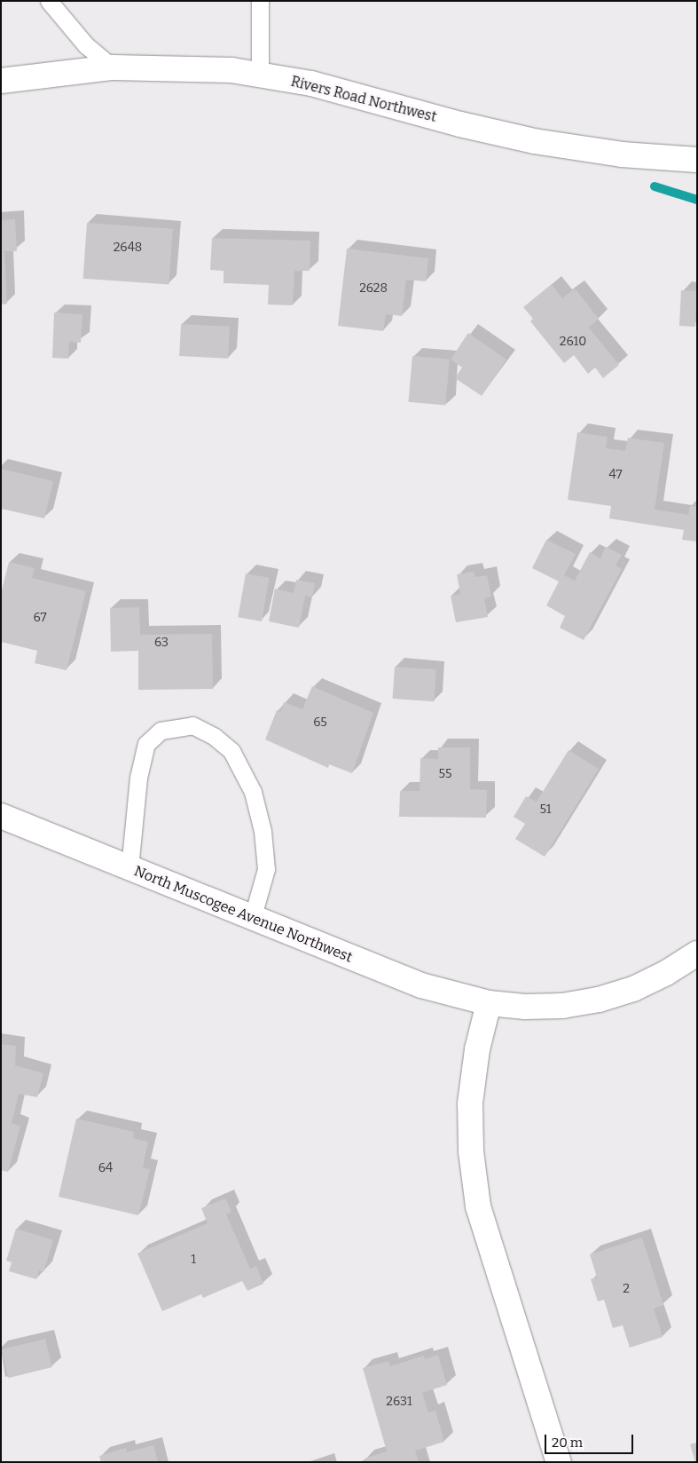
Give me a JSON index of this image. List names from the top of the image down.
{
  "streets": {
    "street": ["Rivers Road Northwest", "North Muscogee Avenue Northwest"]
  },
  "house_numbers": [
    "2648",
    "2628",
    "2610",
    "47",
    "67",
    "63",
    "65",
    "55",
    "51",
    "64",
    "1",
    "2",
    "2631"
  ],
  "scale_bar": "20 m"
}
